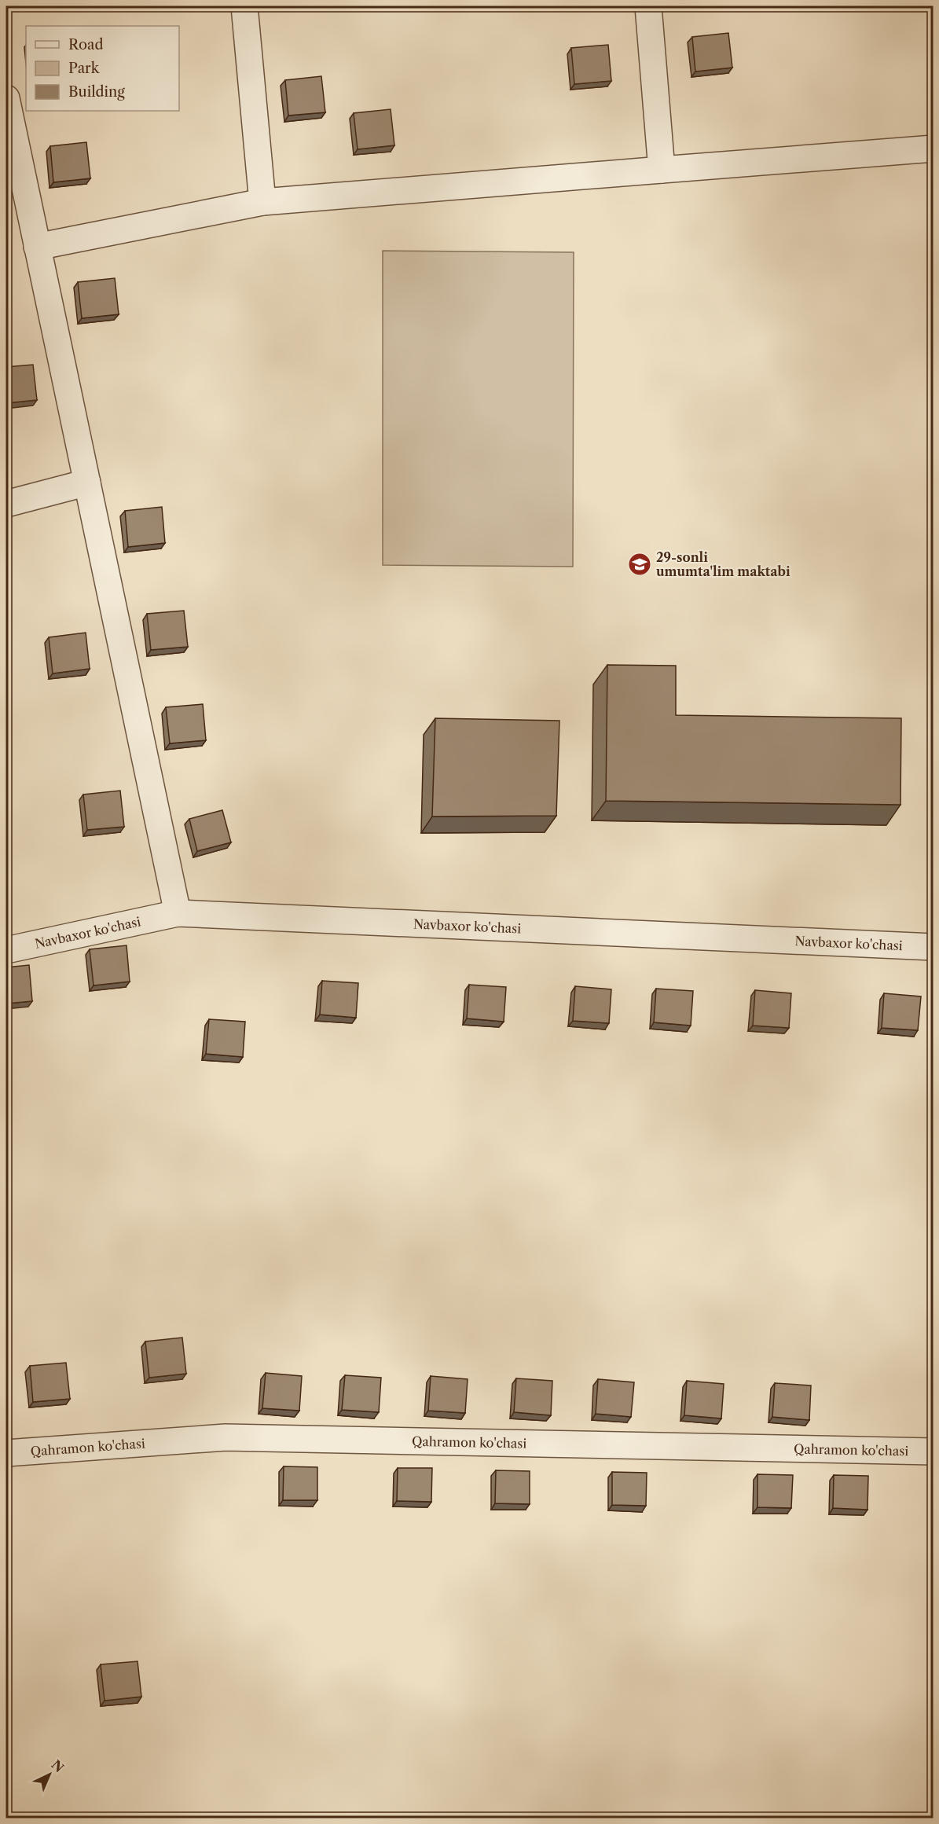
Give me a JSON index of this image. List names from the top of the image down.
{
  "streets": {
    "street": ["Navbaxor ko'chasi", "Qahramon ko'chasi"]
  },
  "places": {
    "school or university": ["29-sonli umumta'lim maktabi"]
  },
  "legend": ["Road", "Park", "Building"],
  "north": "top right"
}
